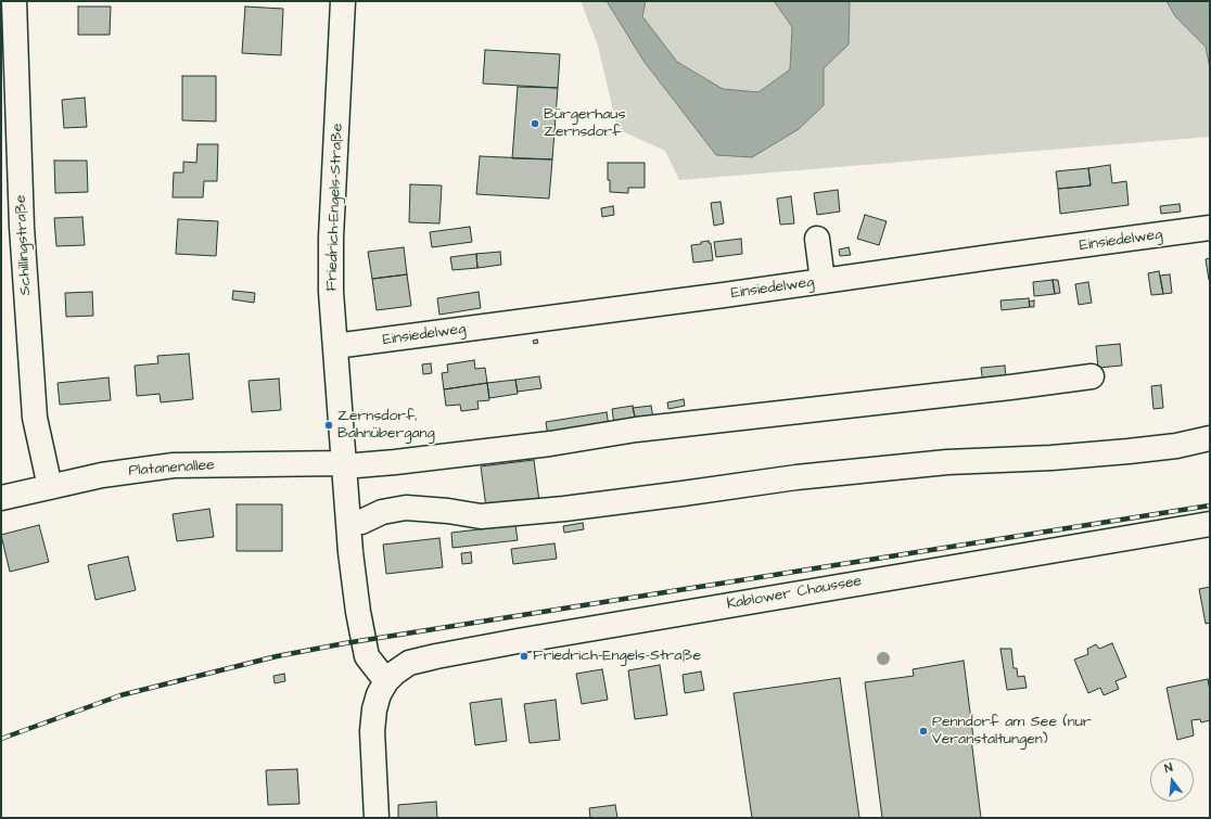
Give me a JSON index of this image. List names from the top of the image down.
{
  "streets": {
    "street": [
      "Friedrich-Engels-Straße",
      "Einsiedelweg",
      "Schillingstraße",
      "Platanenallee",
      "Kablower Chaussee"
    ]
  },
  "crossings": [
    ["Friedrich-Engels-Straße", "Einsiedelweg"],
    ["Friedrich-Engels-Straße", "Platanenallee"],
    ["Friedrich-Engels-Straße", "Kablower Chaussee"],
    ["Schillingstraße", "Platanenallee"]
  ],
  "places": [
    "Bürgerhaus Zernsdorf",
    "Zernsdorf, Bahnübergang",
    "Friedrich-Engels-Straße",
    "Penndorf am See (nur Veranstaltungen)"
  ],
  "north": "top"
}
